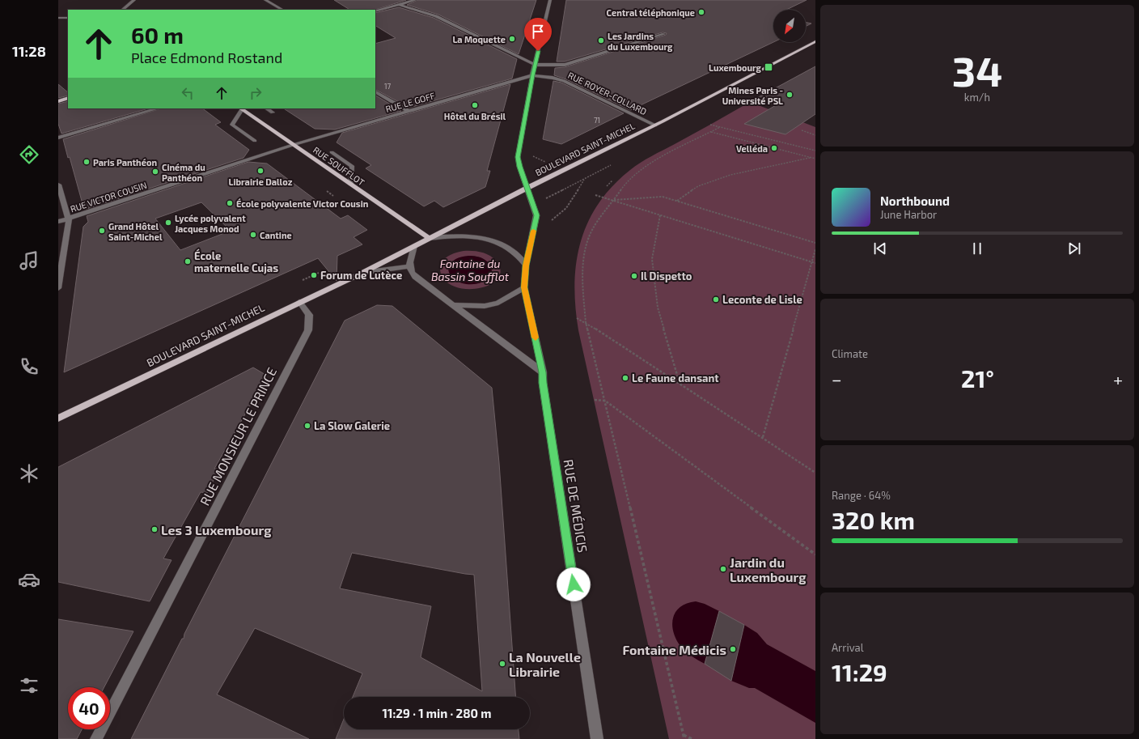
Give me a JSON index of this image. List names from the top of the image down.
{
  "streets": {
    "main road": ["BOULEVARD SAINT-MICHEL", "RUE SOUFFLOT"],
    "street": [
      "RUE ROYER-COLLARD",
      "RUE LE GOFF",
      "RUE VICTOR COUSIN",
      "RUE MONSIEUR LE PRINCE",
      "RUE DE MÉDICIS"
    ]
  },
  "crossings": [
    ["RUE ROYER-COLLARD", "RUE LE GOFF"],
    ["RUE ROYER-COLLARD", "BOULEVARD SAINT-MICHEL"],
    ["RUE LE GOFF", "RUE SOUFFLOT"],
    ["RUE LE GOFF", "RUE VICTOR COUSIN"],
    ["BOULEVARD SAINT-MICHEL", "RUE SOUFFLOT"],
    ["BOULEVARD SAINT-MICHEL", "RUE MONSIEUR LE PRINCE"],
    ["BOULEVARD SAINT-MICHEL", "RUE DE MÉDICIS"],
    ["RUE SOUFFLOT", "RUE VICTOR COUSIN"],
    ["RUE SOUFFLOT", "RUE DE MÉDICIS"]
  ],
  "water": ["Fontaine du Bassin Soufflot"],
  "places": {
    "other": [
      "Central téléphonique",
      "La Moquette",
      "Les Jardins du Luxembourg",
      "Mines Paris - Université PSL",
      "Hôtel du Brésil",
      "Velléda",
      "Paris Panthéon",
      "Librairie Dalloz",
      "Cinéma du Panthéon",
      "École polyvalente Victor Cousin",
      "Lycée polyvalent Jacques Monod",
      "Grand Hôtel Saint-Michel",
      "Cantine",
      "École maternelle Cujas",
      "Forum de Lutèce",
      "Il Dispetto",
      "Leconte de Lisle",
      "Le Faune dansant",
      "La Slow Galerie",
      "Les 3 Luxembourg",
      "Jardin du Luxembourg",
      "Fontaine Médicis",
      "La Nouvelle Librairie"
    ],
    "transit": ["Luxembourg"]
  },
  "house_numbers": ["17", "71"],
  "north": "bottom left",
  "page": {
    "tabs": "11:28",
    "tile": [
      ["34", "km/h"],
      "Climate",
      ["Range · 64%", "320 km"],
      ["Arrival", "11:29"]
    ],
    "turn": ["60 m", "Place Edmond Rostand"],
    "song": ["Northbound", "June Harbor"],
    "heat": ["−", "21°", "+"],
    "limit": "40",
    "trip": "11:29 · 1 min · 280 m"
  }
}
